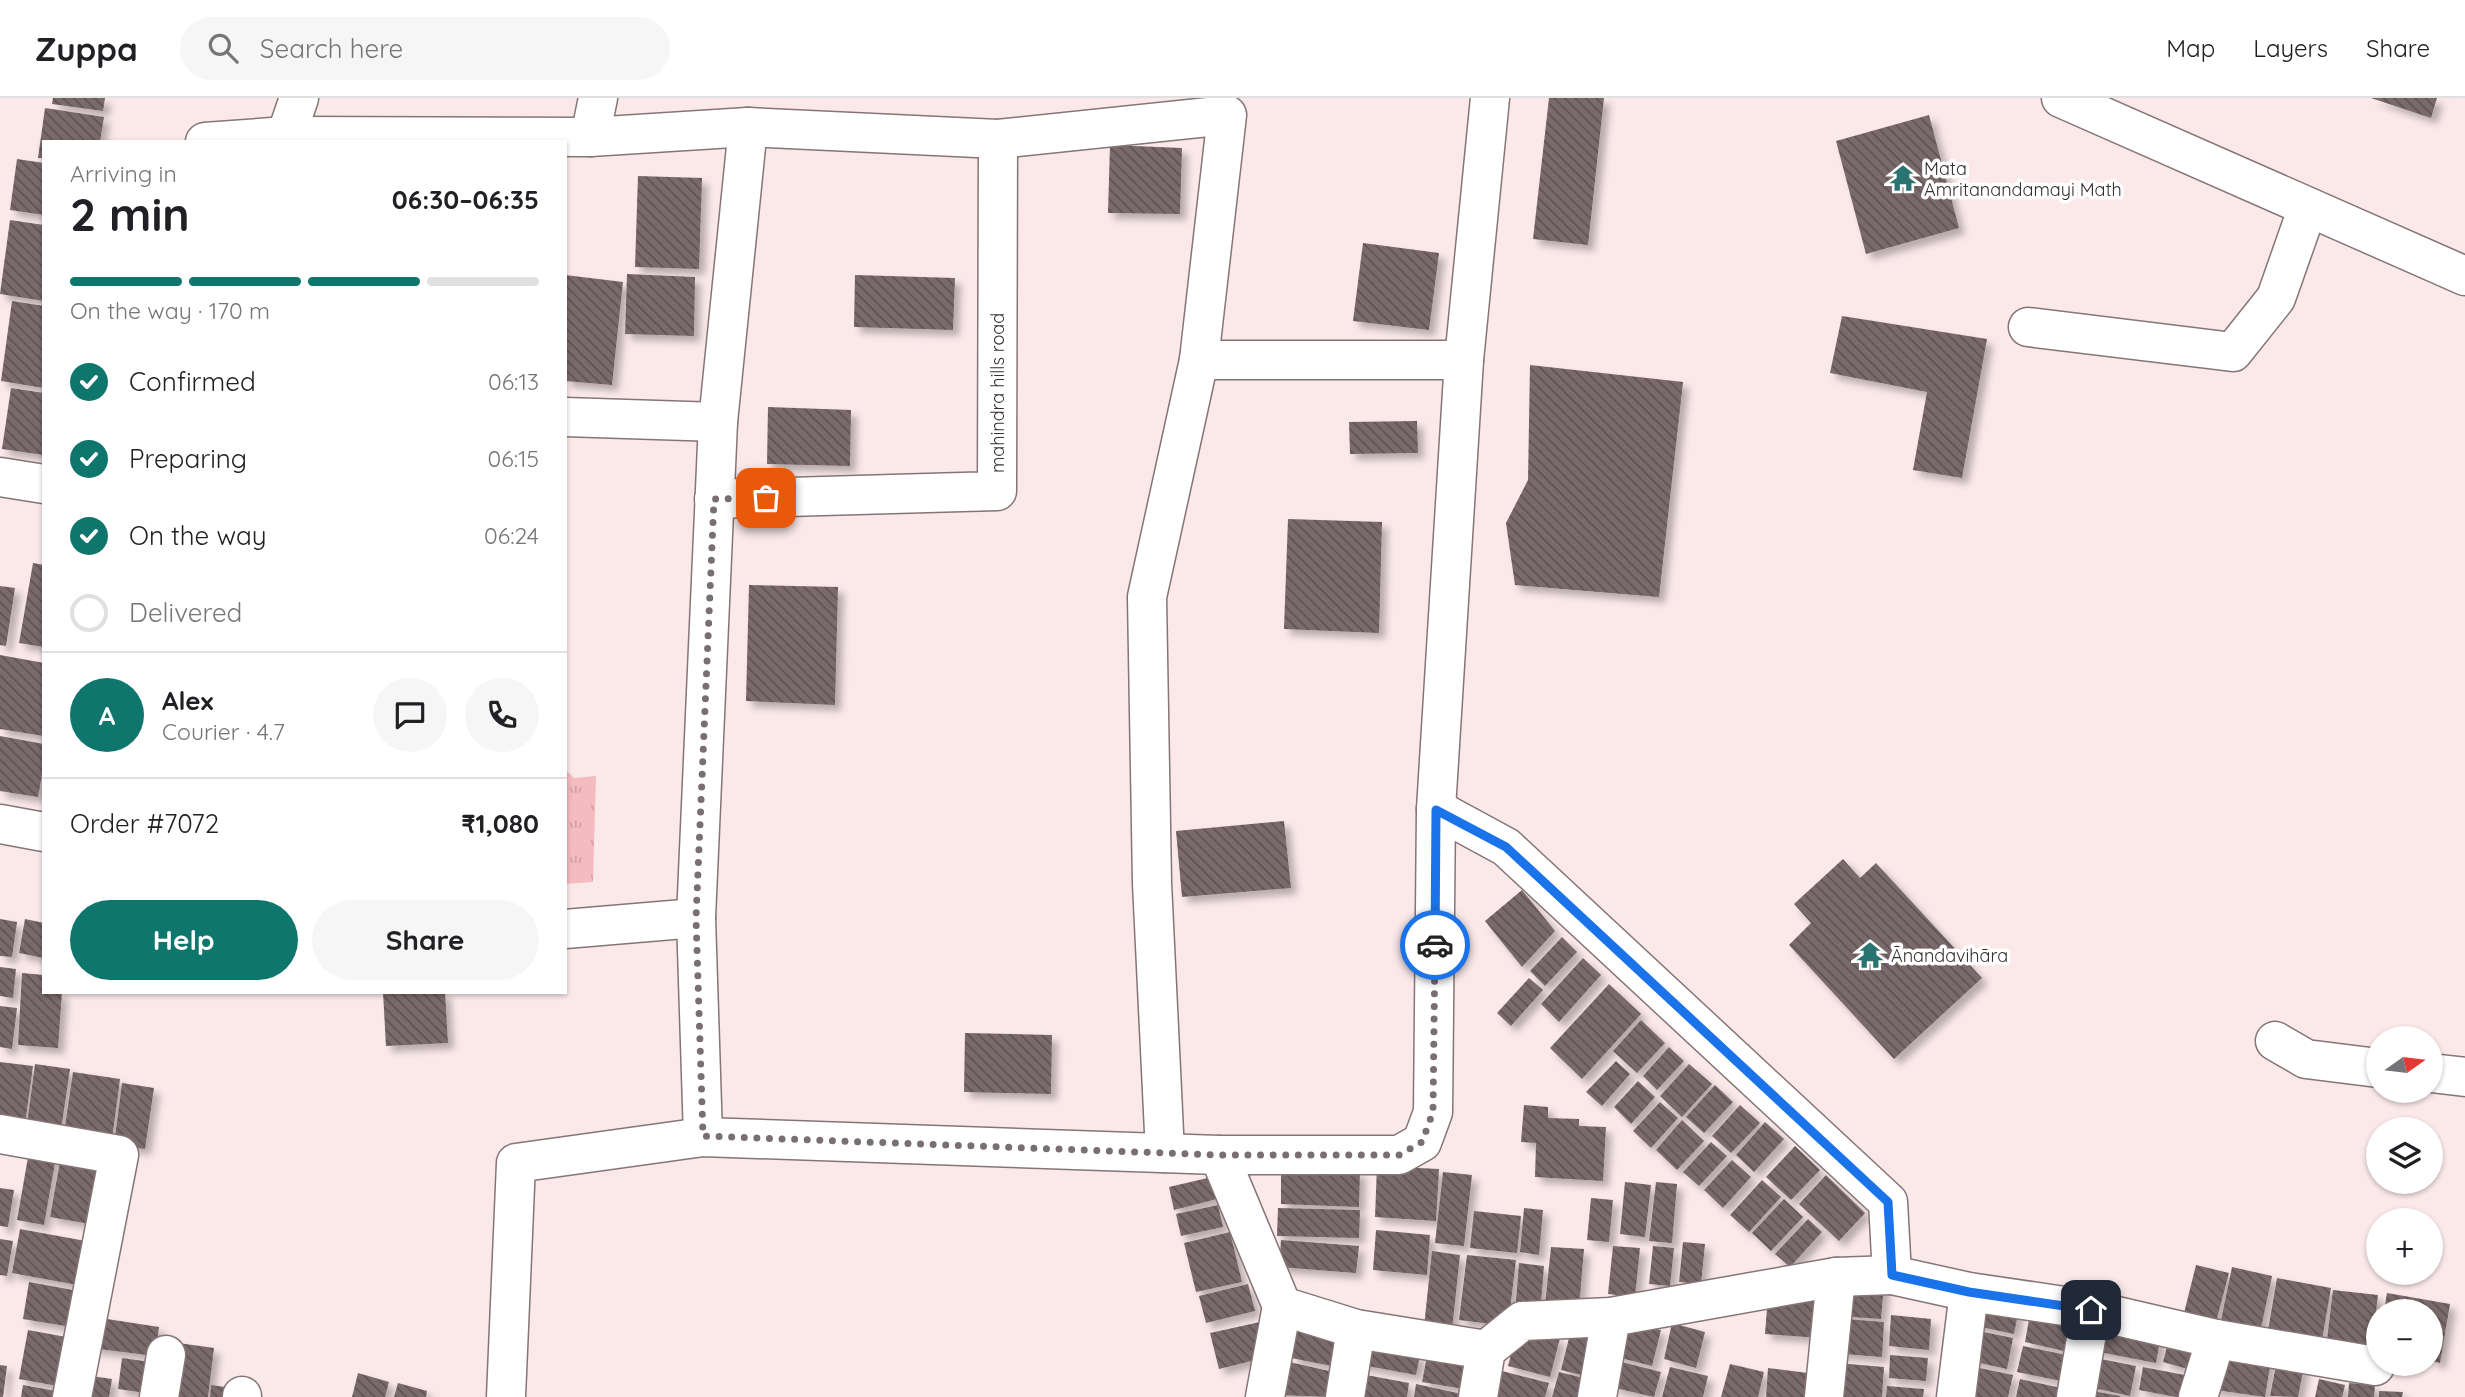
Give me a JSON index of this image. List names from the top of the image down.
{
  "streets": {
    "street": ["mahindra hills road"]
  },
  "places": {
    "temple": ["Mata Amritanandamayi Math", "Ānandavihāra"]
  },
  "north": "right",
  "page": {
    "header": "Zuppa",
    "search": "Search here",
    "nav": ["Map", "Layers", "Share"],
    "heading": ["2 min", "Arriving in", "06:30–06:35"],
    "panel": [
      "Alex",
      "Courier · 4.7",
      "Order #7072",
      "₹1,080"
    ],
    "bar": "On the way · 170 m",
    "list": [
      ["Confirmed", "06:13"],
      ["Preparing", "06:15"],
      ["On the way", "06:24"],
      "Delivered"
    ],
    "round": "A",
    "buttons": ["Help", "Share"],
    "map_buttons": ["+", "−"]
  }
}
